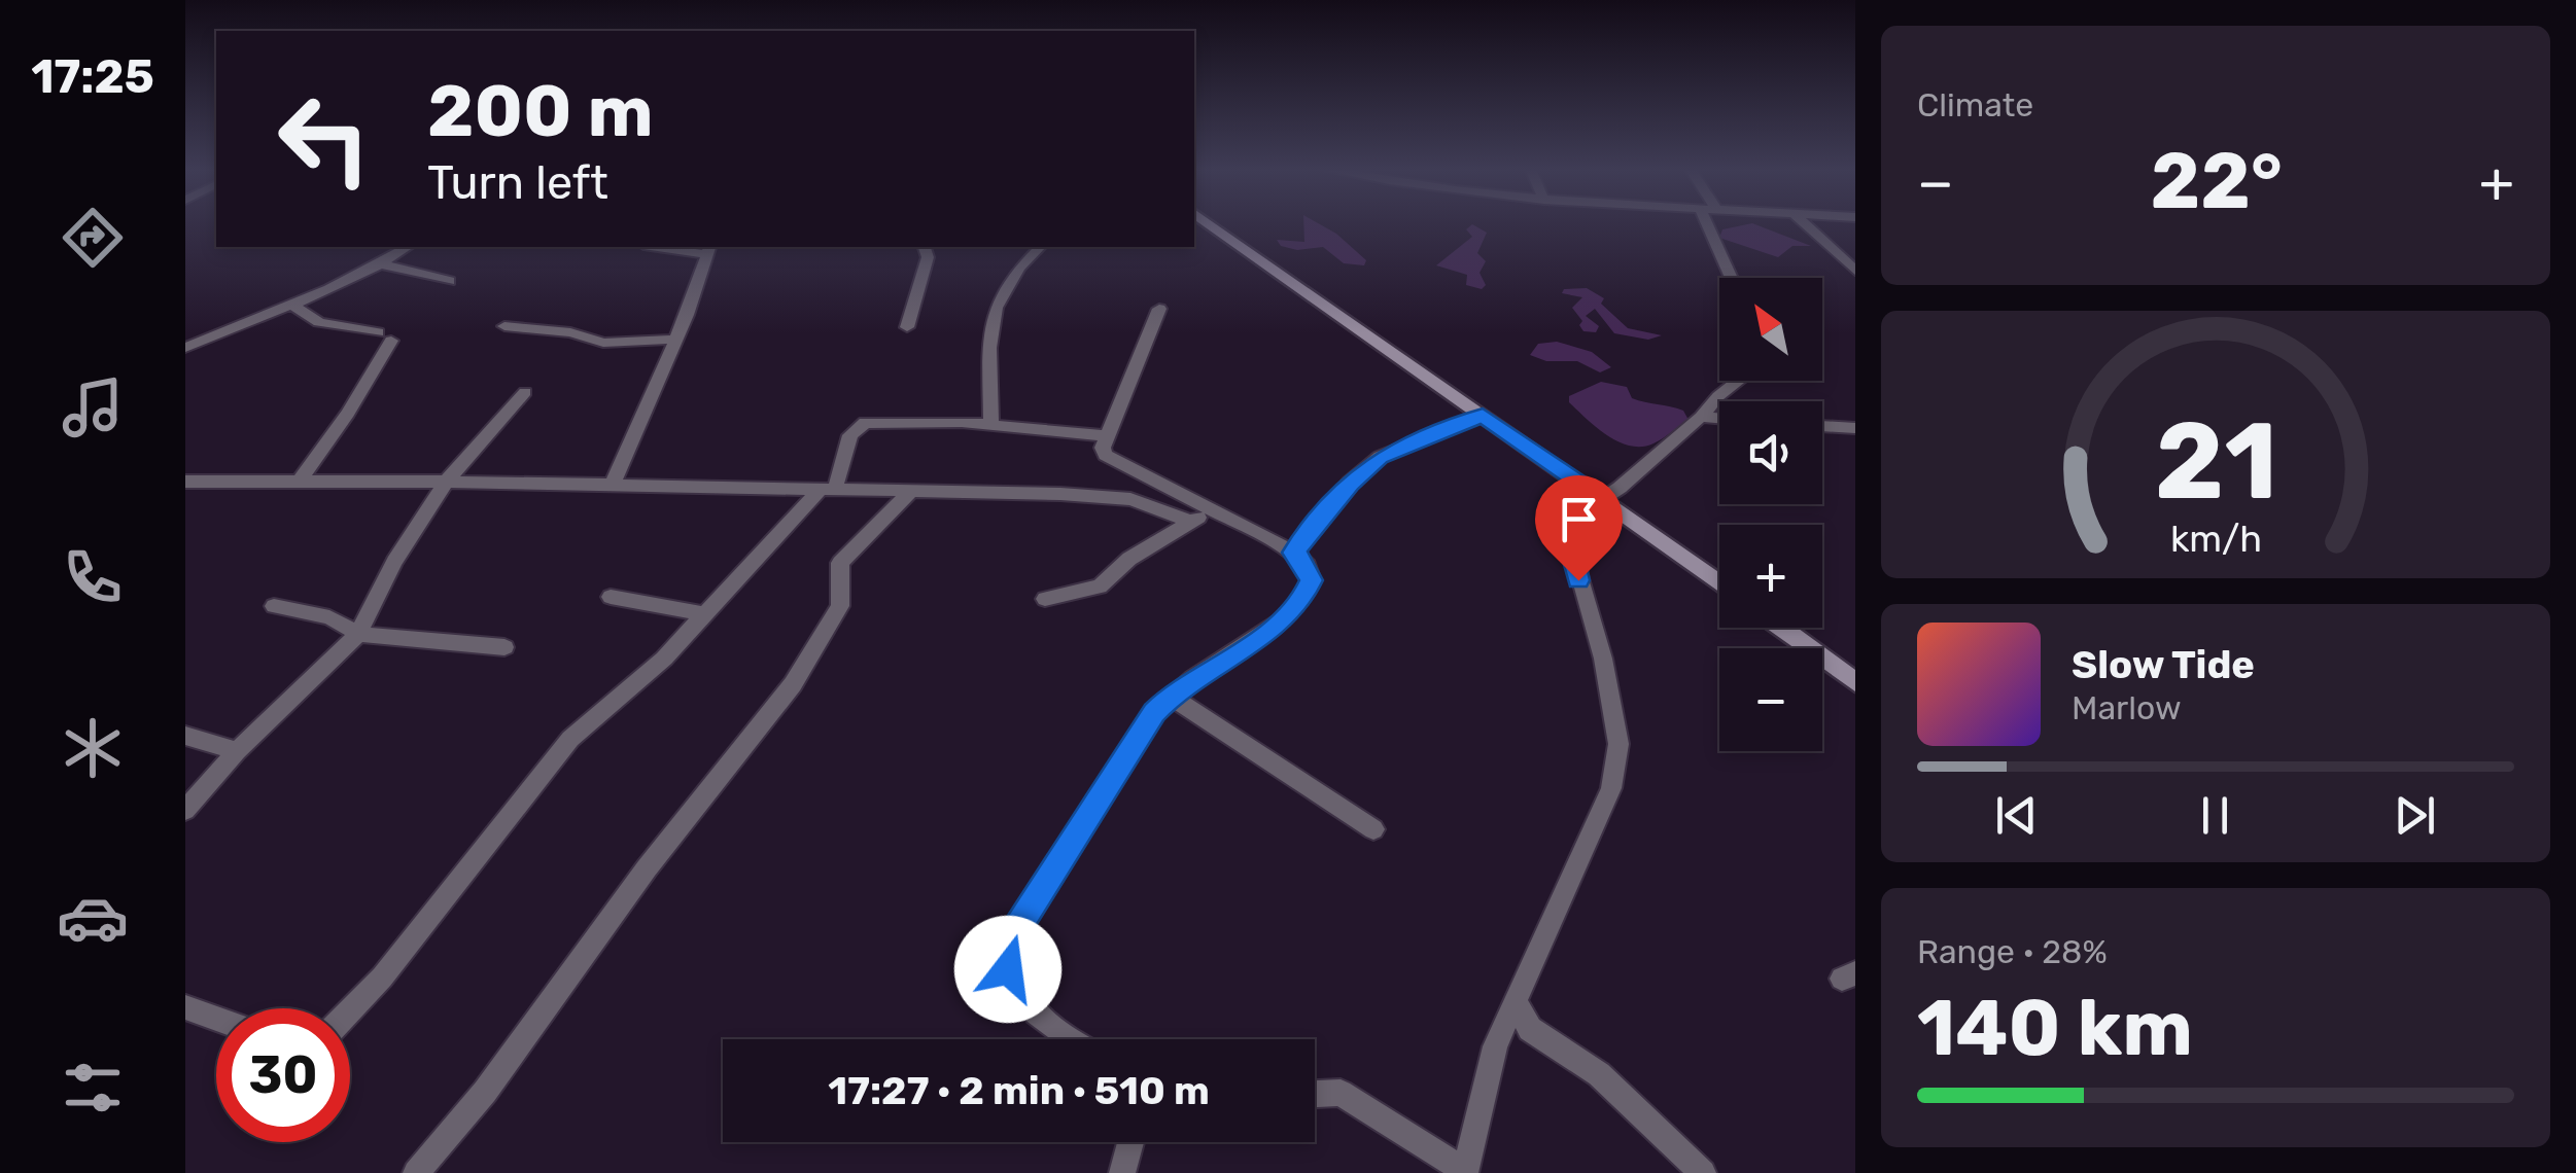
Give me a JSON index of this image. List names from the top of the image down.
{
  "north": "top left",
  "page": {
    "tabs": "17:25",
    "tile": [
      "Climate",
      ["Range · 28%", "140 km"]
    ],
    "turn": ["200 m", "Turn left"],
    "heat": ["−", "22°", "+"],
    "map_buttons": ["+", "−"],
    "song": ["Slow Tide", "Marlow"],
    "limit": "30",
    "trip": "17:27 · 2 min · 510 m",
    "gauge": ["21", "km/h"]
  }
}
